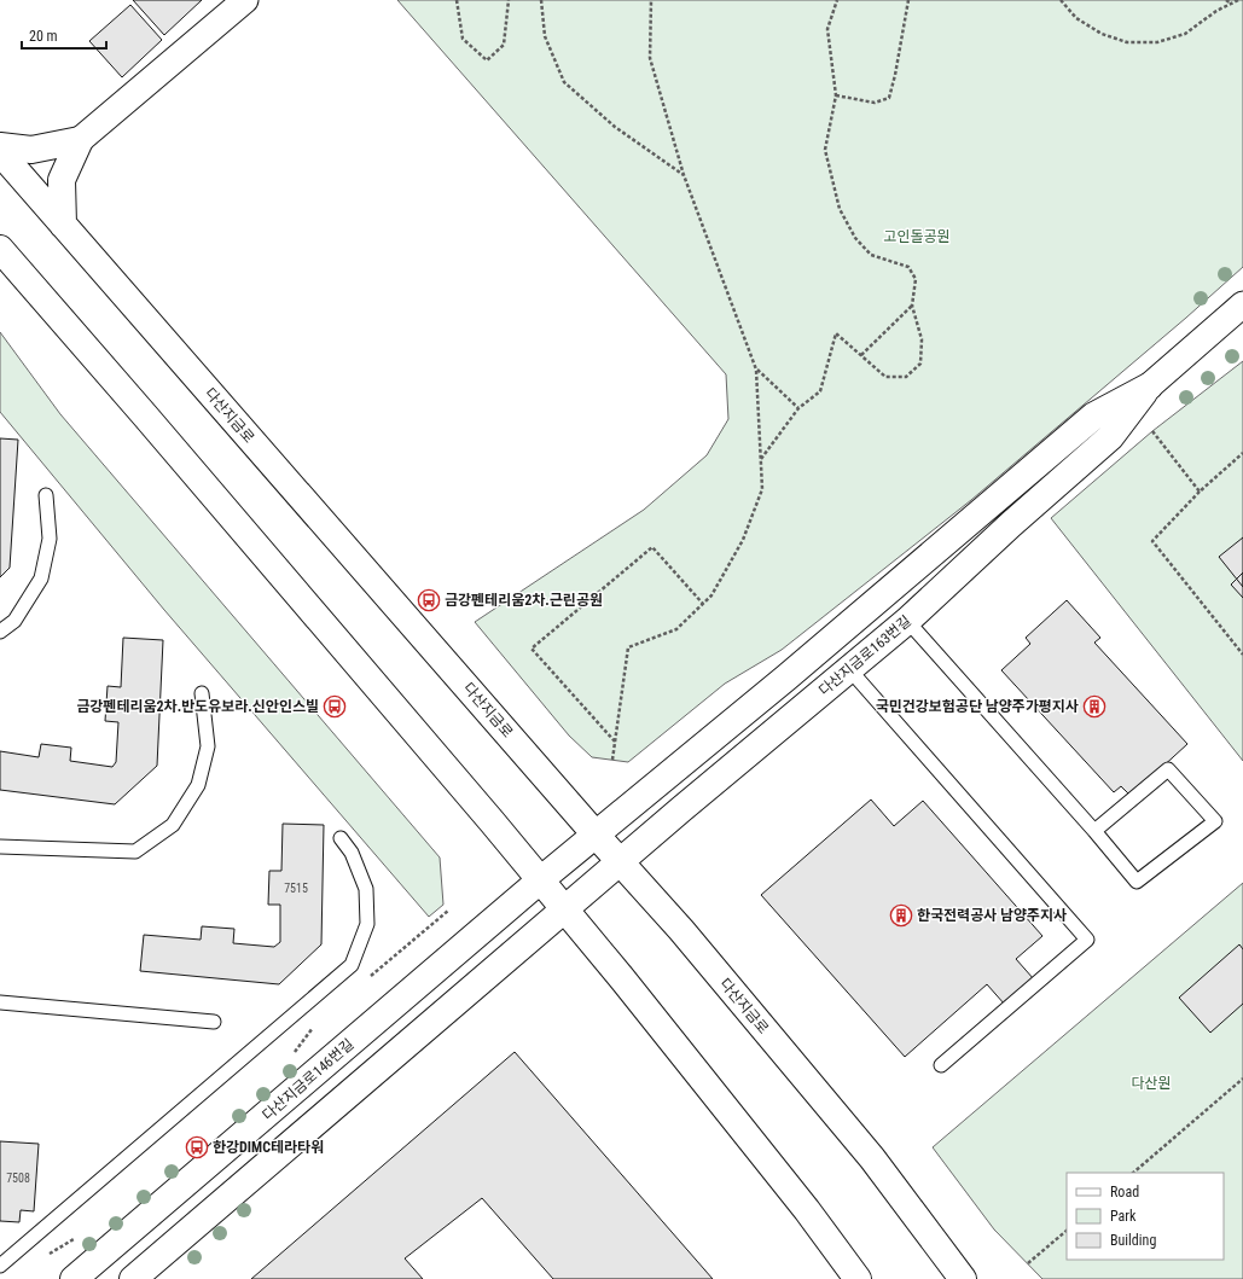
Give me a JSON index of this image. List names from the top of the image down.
{
  "streets": {
    "street": ["다산지금로", "다산지금로163번길", "다산지금로146번길"]
  },
  "crossings": [
    ["다산지금로", "다산지금로163번길"],
    ["다산지금로163번길", "다산지금로146번길"]
  ],
  "parks": ["고인돌공원", "다산원"],
  "places": {
    "bus stop": ["금강펜테리움2차.근린공원", "금강펜테리움2차.반도유보라.신안인스빌", "한강DIMC테라타워"],
    "building": ["국민건강보험공단 남양주가평지사", "한국전력공사 남양주지사"]
  },
  "house_numbers": ["7515", "7508"],
  "legend": ["Road", "Park", "Building"],
  "scale_bar": "20 m"
}
